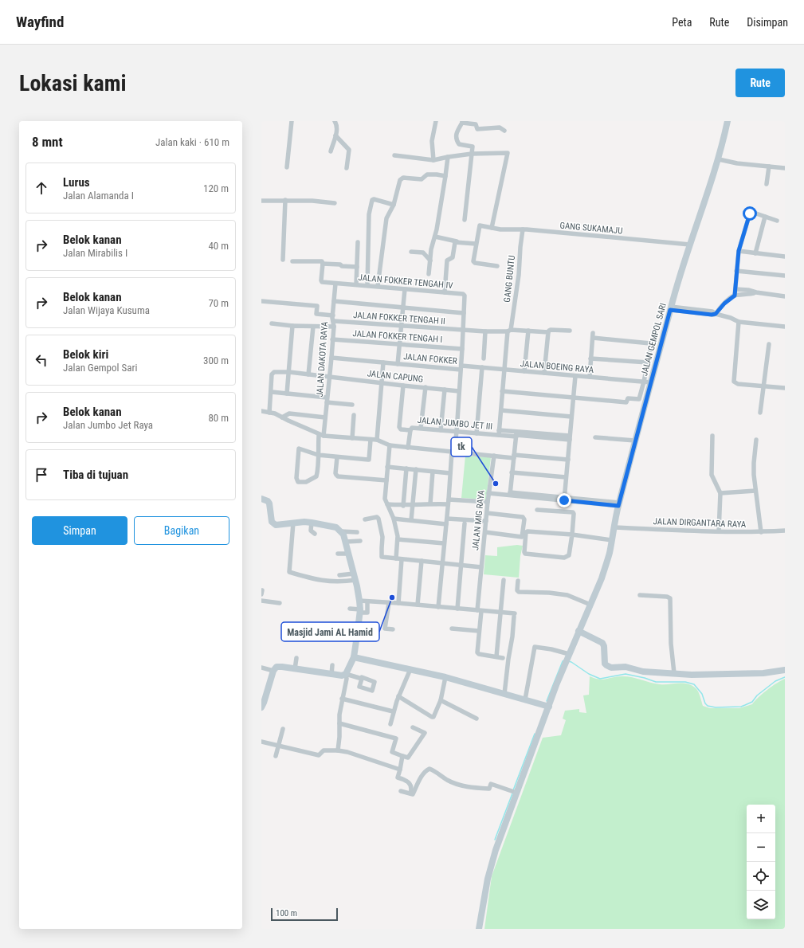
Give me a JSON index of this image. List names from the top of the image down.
{
  "streets": {
    "street": [
      "GANG SUKAMAJU",
      "GANG BUNTU",
      "JALAN FOKKER TENGAH IV",
      "JALAN FOKKER TENGAH II",
      "JALAN FOKKER TENGAH I",
      "JALAN GEMPOL SARI",
      "JALAN FOKKER",
      "JALAN DAKOTA RAYA",
      "JALAN BOEING RAYA",
      "JALAN CAPUNG",
      "JALAN JUMBO JET III",
      "JALAN MIG RAYA",
      "JALAN DIRGANTARA RAYA"
    ]
  },
  "crossings": [
    ["GANG SUKAMAJU", "GANG BUNTU"],
    ["GANG SUKAMAJU", "JALAN GEMPOL SARI"],
    ["GANG BUNTU", "JALAN FOKKER TENGAH II"],
    ["GANG BUNTU", "JALAN BOEING RAYA"],
    ["GANG BUNTU", "JALAN JUMBO JET III"],
    ["JALAN FOKKER TENGAH IV", "JALAN FOKKER TENGAH II"],
    ["JALAN FOKKER TENGAH IV", "JALAN FOKKER TENGAH I"],
    ["JALAN FOKKER TENGAH IV", "JALAN FOKKER"],
    ["JALAN FOKKER TENGAH IV", "JALAN DAKOTA RAYA"],
    ["JALAN FOKKER TENGAH IV", "JALAN BOEING RAYA"],
    ["JALAN FOKKER TENGAH IV", "JALAN CAPUNG"],
    ["JALAN FOKKER TENGAH IV", "JALAN JUMBO JET III"],
    ["JALAN FOKKER TENGAH II", "JALAN DAKOTA RAYA"],
    ["JALAN FOKKER TENGAH I", "JALAN DAKOTA RAYA"],
    ["JALAN GEMPOL SARI", "JALAN BOEING RAYA"],
    ["JALAN GEMPOL SARI", "JALAN DIRGANTARA RAYA"],
    ["JALAN FOKKER", "JALAN DAKOTA RAYA"],
    ["JALAN FOKKER", "JALAN BOEING RAYA"],
    ["JALAN DAKOTA RAYA", "JALAN CAPUNG"],
    ["JALAN CAPUNG", "JALAN JUMBO JET III"]
  ],
  "places": ["tk", "Masjid Jami AL Hamid"],
  "scale_bar": "100 m",
  "page": {
    "header": "Wayfind",
    "nav": ["Peta", "Rute", "Disimpan"],
    "buttons": [
      "Rute",
      ["Simpan", "Bagikan"]
    ],
    "title": "Lokasi kami",
    "heading": ["8 mnt", "Jalan kaki · 610 m"],
    "list": [
      ["Lurus", "Jalan Alamanda I", "120 m"],
      ["Belok kanan", "Jalan Mirabilis I", "40 m"],
      ["Belok kanan", "Jalan Wijaya Kusuma", "70 m"],
      ["Belok kiri", "Jalan Gempol Sari", "300 m"],
      ["Belok kanan", "Jalan Jumbo Jet Raya", "80 m"],
      "Tiba di tujuan"
    ],
    "map_buttons": ["+", "−"],
    "scale": "100 m"
  }
}
